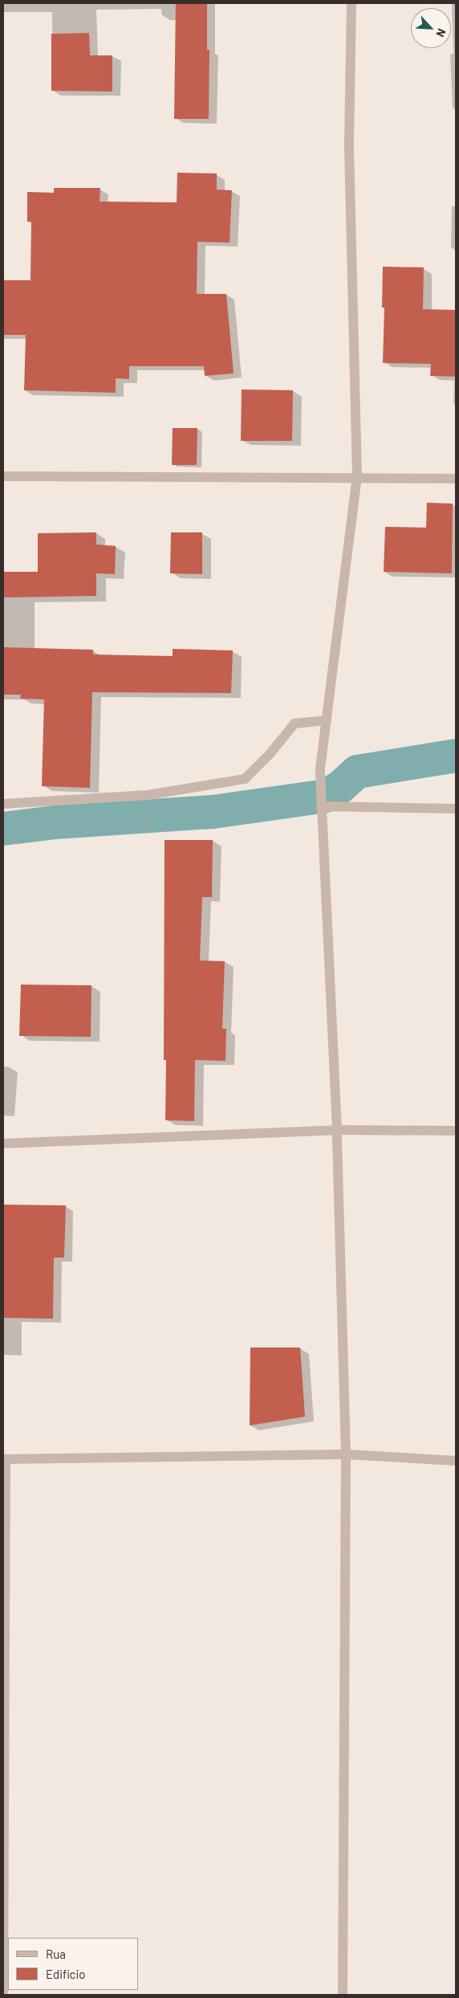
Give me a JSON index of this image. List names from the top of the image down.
{
  "legend": ["Rua", "Edifício"],
  "north": "bottom right"
}
